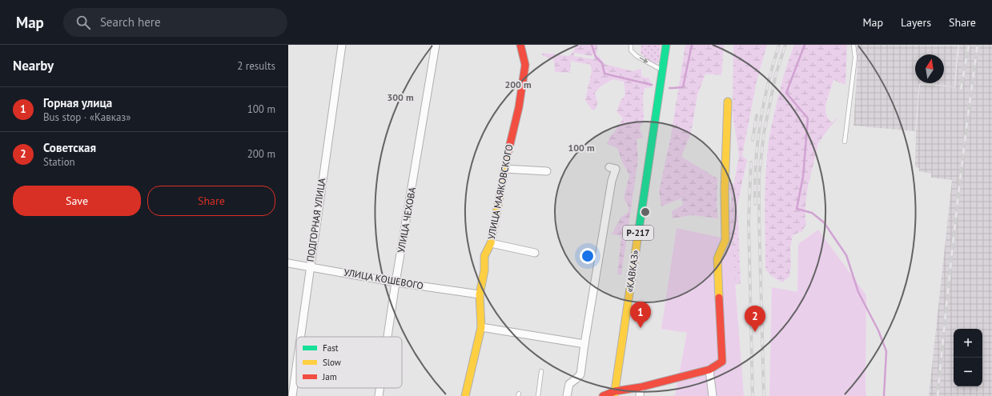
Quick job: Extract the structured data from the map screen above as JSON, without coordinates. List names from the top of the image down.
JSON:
{
  "streets": {
    "main road": ["УЛИЦА МАЯКОВСКОГО", "Р-217", "«КАВКАЗ»"],
    "street": ["ПОДГОРНАЯ УЛИЦА", "УЛИЦА ЧЕХОВА", "УЛИЦА КОШЕВОГО"]
  },
  "crossings": [
    ["УЛИЦА МАЯКОВСКОГО", "УЛИЦА КОШЕВОГО"],
    ["ПОДГОРНАЯ УЛИЦА", "УЛИЦА КОШЕВОГО"],
    ["УЛИЦА ЧЕХОВА", "УЛИЦА КОШЕВОГО"],
    ["Р-217", "«КАВКАЗ»"]
  ],
  "legend": ["Fast", "Slow", "Jam"],
  "north": "top",
  "page": {
    "header": "Map",
    "search": "Search here",
    "nav": ["Map", "Layers", "Share"],
    "heading": ["Nearby", "2 results"],
    "list": [
      {
        "mark": "1",
        "name": "Горная улица",
        "note": "Bus stop · «Кавказ»",
        "value": "100 m"
      },
      {
        "mark": "2",
        "name": "Советская",
        "note": "Station",
        "value": "200 m"
      }
    ],
    "buttons": ["Save", "Share"],
    "pins": ["1", "2"],
    "map_buttons": ["+", "−"]
  },
  "rings": ["200 m", "300 m", "100 m"]
}
